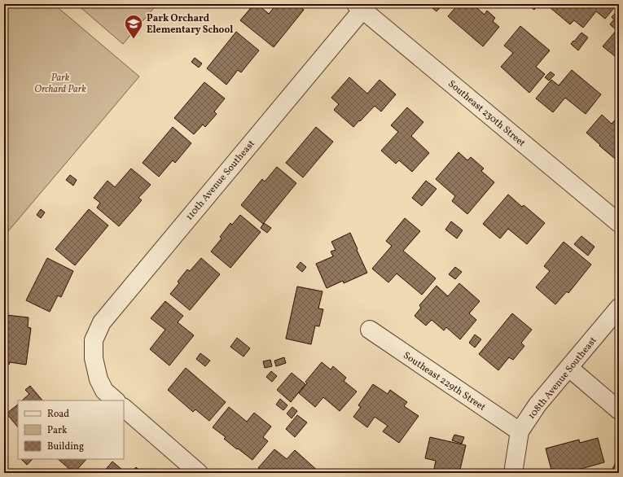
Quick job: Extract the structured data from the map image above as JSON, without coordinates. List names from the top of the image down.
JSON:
{
  "streets": {
    "street": [
      "Southeast 230th Street",
      "110th Avenue Southeast",
      "108th Avenue Southeast",
      "Southeast 229th Street"
    ]
  },
  "crossings": [
    ["Southeast 230th Street", "110th Avenue Southeast"],
    ["108th Avenue Southeast", "Southeast 229th Street"]
  ],
  "parks": ["Park Orchard Park"],
  "places": {
    "school or university": ["Park Orchard Elementary School"]
  },
  "legend": ["Road", "Park", "Building"]
}
